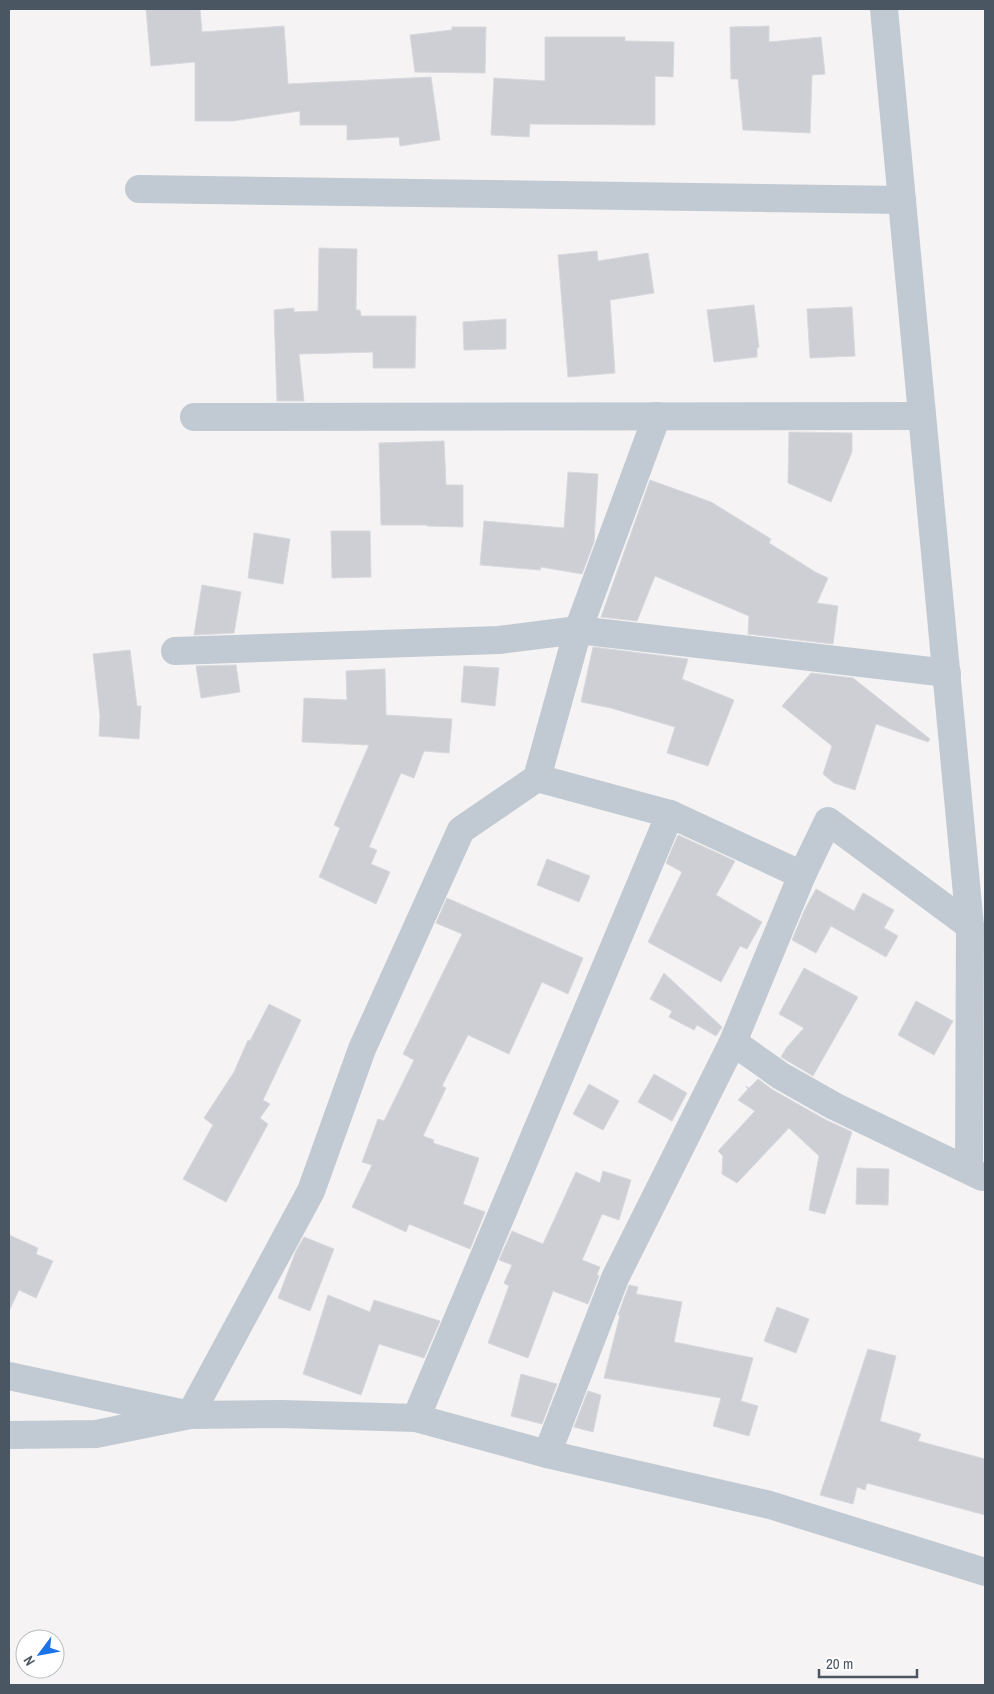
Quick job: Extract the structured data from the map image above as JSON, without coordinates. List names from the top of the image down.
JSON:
{
  "scale_bar": "20 m",
  "north": "bottom left"
}
